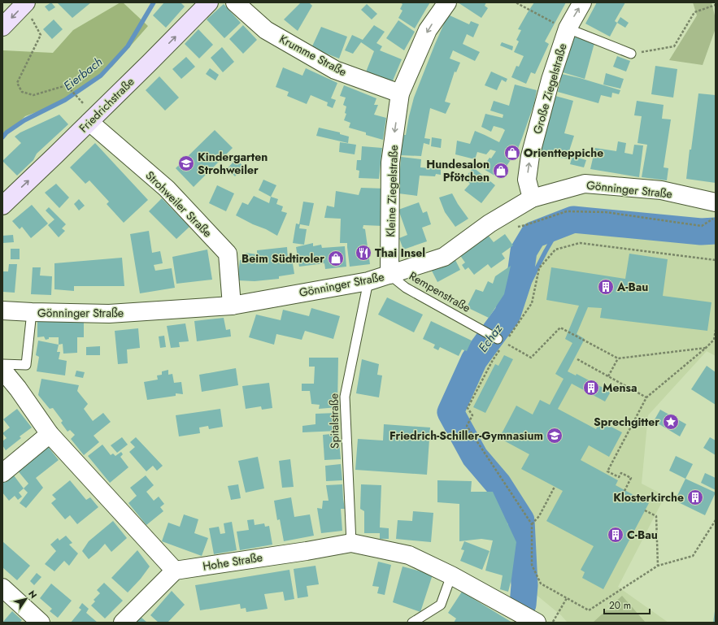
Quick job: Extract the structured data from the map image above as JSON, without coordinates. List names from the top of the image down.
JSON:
{
  "streets": {
    "main road": ["Friedrichstraße"],
    "street": [
      "Krumme Straße",
      "Große Ziegelstraße",
      "Gönninger Straße",
      "Kleine Ziegelstraße",
      "Strohweiler Straße",
      "Hohe Straße"
    ],
    "lane": ["Rempenstraße", "Spitalstraße"]
  },
  "crossings": [
    ["Krumme Straße", "Kleine Ziegelstraße"],
    ["Große Ziegelstraße", "Gönninger Straße"],
    ["Friedrichstraße", "Strohweiler Straße"],
    ["Gönninger Straße", "Kleine Ziegelstraße"],
    ["Gönninger Straße", "Strohweiler Straße"],
    ["Gönninger Straße", "Rempenstraße"],
    ["Gönninger Straße", "Spitalstraße"],
    ["Kleine Ziegelstraße", "Rempenstraße"],
    ["Spitalstraße", "Hohe Straße"]
  ],
  "one_way": ["Große Ziegelstraße", "Friedrichstraße", "Kleine Ziegelstraße"],
  "water": ["Eierbach", "Echaz"],
  "places": {
    "shop": ["Orientteppiche", "Hundesalon Pfötchen", "Beim Südtiroler"],
    "school or university": ["Kindergarten Strohweiler", "Friedrich-Schiller-Gymnasium"],
    "restaurant": ["Thai Insel"],
    "building": [
      "A-Bau",
      "Mensa",
      "Klosterkirche",
      "C-Bau"
    ],
    "place": ["Sprechgitter"]
  },
  "scale_bar": "20 m",
  "north": "top right"
}
